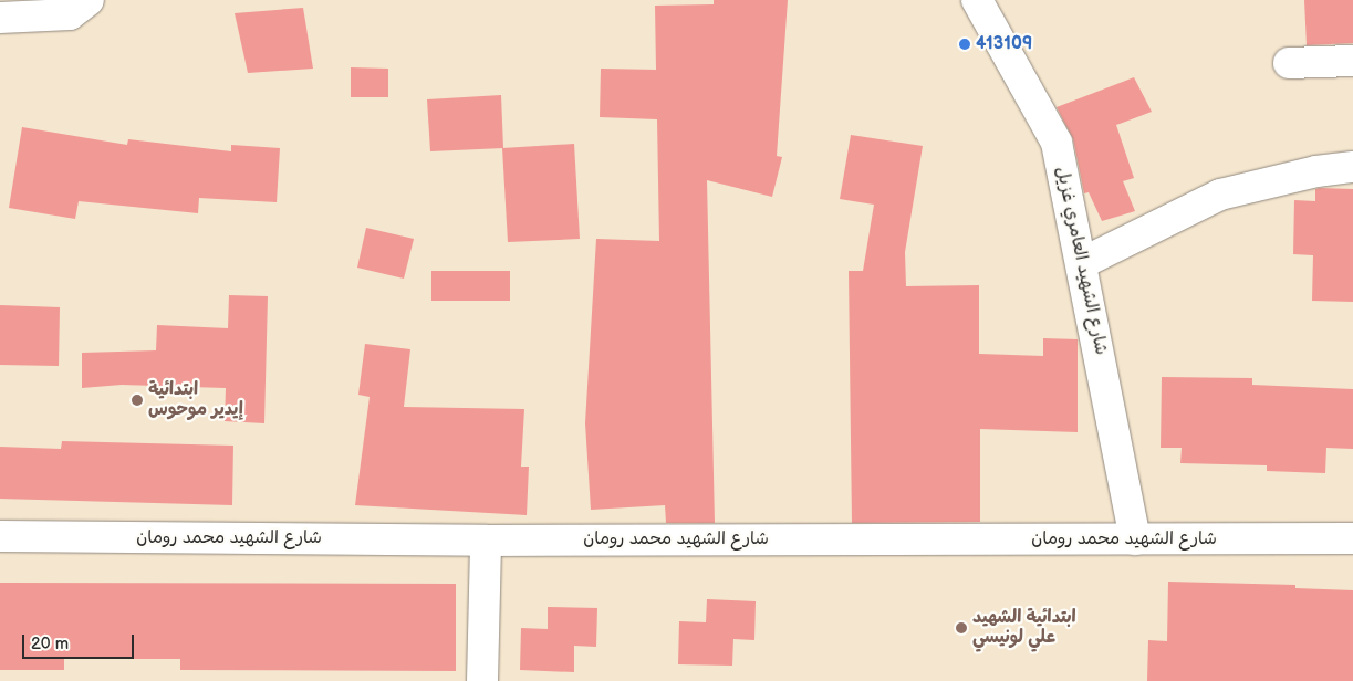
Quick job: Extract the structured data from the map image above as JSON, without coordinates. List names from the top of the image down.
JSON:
{
  "streets": {
    "street": ["شارع الشهيد العامري غزيل", "شارع الشهيد محمد رومان"]
  },
  "crossings": [
    ["شارع الشهيد العامري غزيل", "شارع الشهيد محمد رومان"]
  ],
  "places": ["413109", "ابتدائية إيدير موحوس", "ابتدائية الشهيد علي لونيسي"],
  "scale_bar": "20 m"
}
